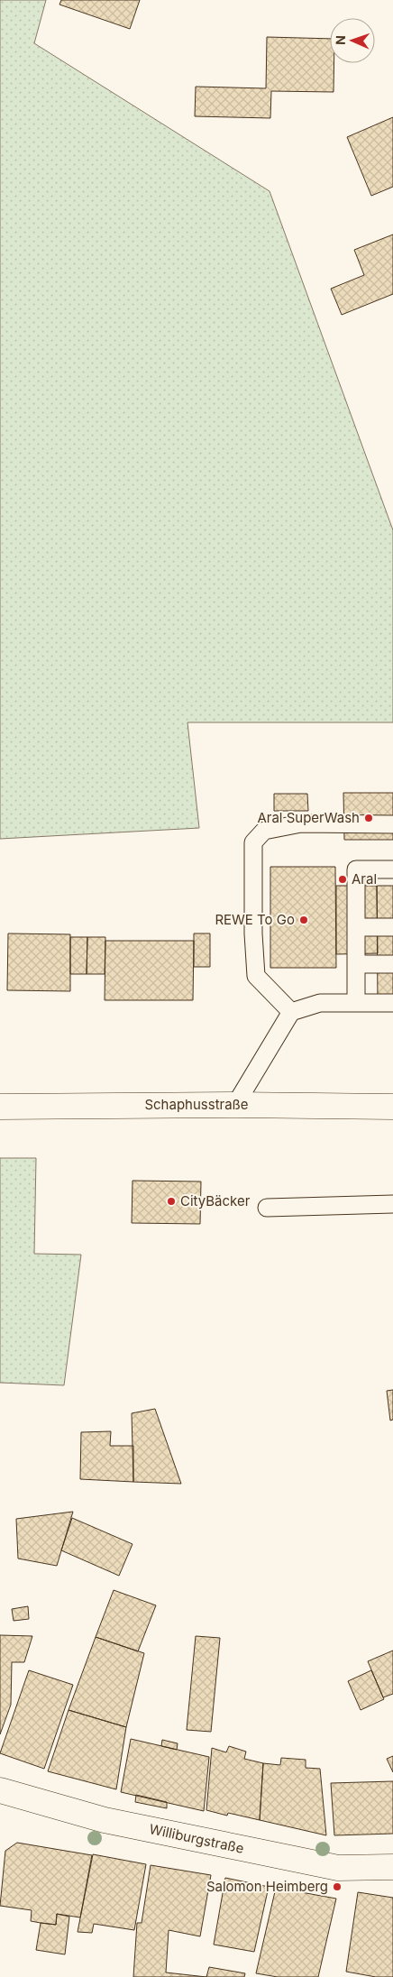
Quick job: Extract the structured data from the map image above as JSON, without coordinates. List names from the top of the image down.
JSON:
{
  "streets": {
    "street": ["Schaphusstraße", "Williburgstraße"]
  },
  "places": [
    "Aral SuperWash",
    "Aral",
    "REWE To Go",
    "CityBäcker",
    "Salomon Heimberg"
  ],
  "north": "left"
}
